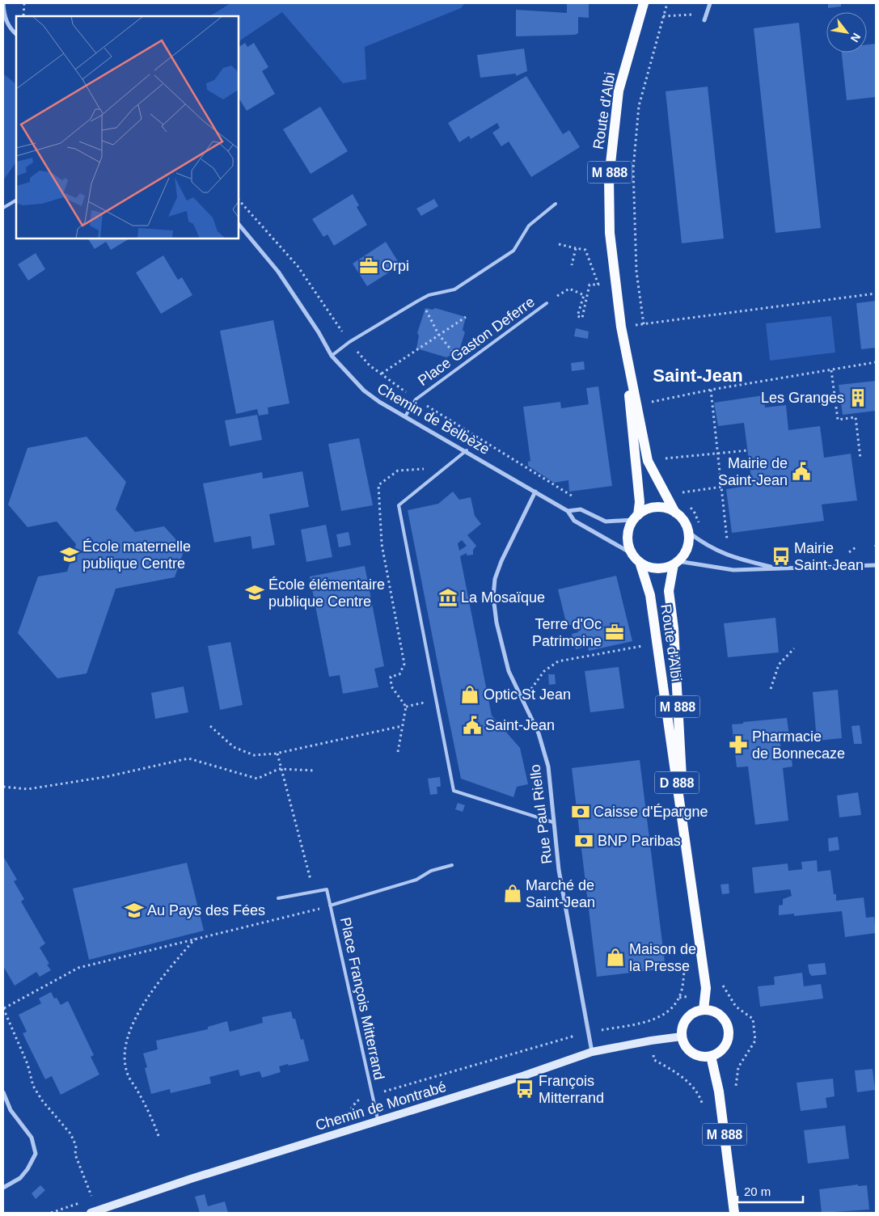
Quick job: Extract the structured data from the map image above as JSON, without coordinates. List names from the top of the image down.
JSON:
{
  "streets": {
    "main road": ["Route d'Albi", "M 888", "D 888"],
    "street": ["Chemin de Belbèze", "Rue Paul Riello", "Chemin de Montrabé"],
    "lane": ["Place Gaston Deferre", "Place François Mitterrand"]
  },
  "crossings": [
    ["Route d'Albi", "M 888"],
    ["Route d'Albi", "Chemin de Belbèze"],
    ["Route d'Albi", "Chemin de Montrabé"],
    ["M 888", "Chemin de Montrabé"],
    ["Place Gaston Deferre", "Chemin de Belbèze"],
    ["Chemin de Belbèze", "Rue Paul Riello"],
    ["Rue Paul Riello", "Chemin de Montrabé"],
    ["Place François Mitterrand", "Chemin de Montrabé"]
  ],
  "districts": ["Saint-Jean"],
  "places": {
    "office": ["Orpi", "Terre d'Oc Patrimoine"],
    "building": ["Les Granges"],
    "public building": ["Mairie de Saint-Jean", "Saint-Jean"],
    "school or university": ["École maternelle publique Centre", "École élémentaire publique Centre", "Au Pays des Fées"],
    "bus stop": ["Mairie Saint-Jean", "François Mitterrand"],
    "museum": ["La Mosaïque"],
    "shop": ["Optic St Jean", "Marché de Saint-Jean", "Maison de la Presse"],
    "pharmacy": ["Pharmacie de Bonnecaze"],
    "bank": ["Caisse d'Épargne", "BNP Paribas"]
  },
  "scale_bar": "20 m",
  "north": "bottom right"
}
